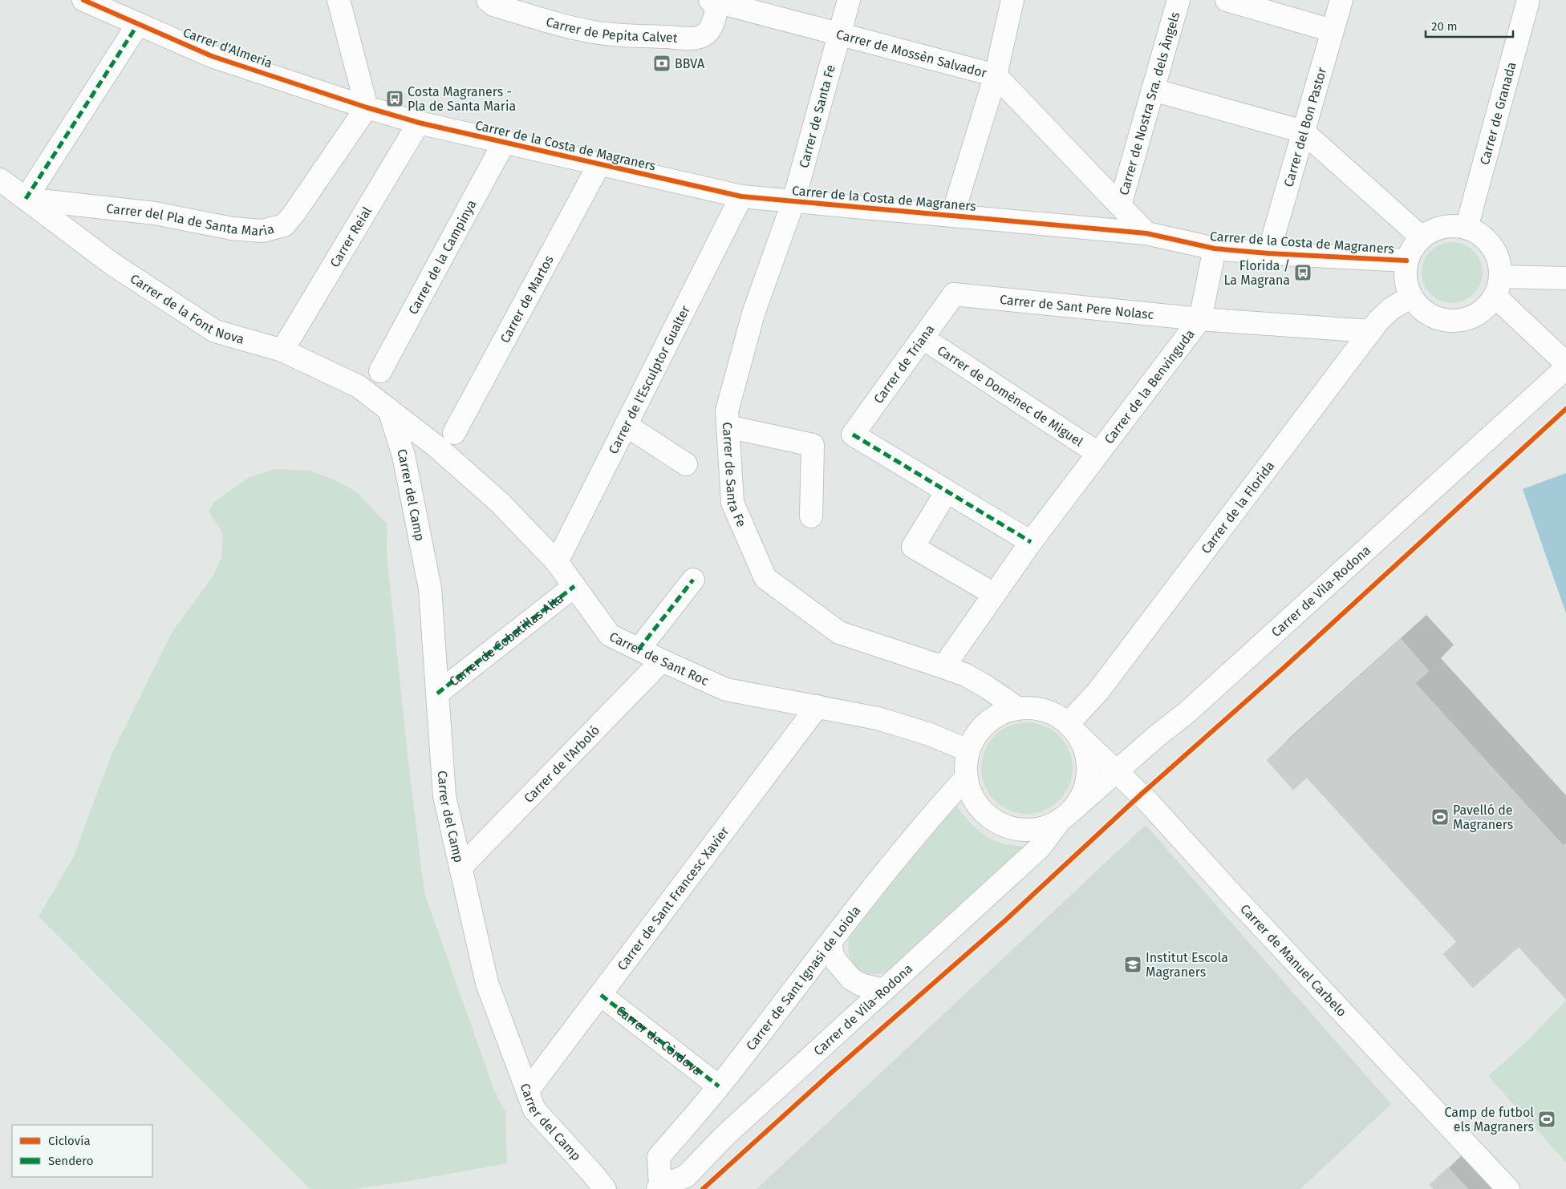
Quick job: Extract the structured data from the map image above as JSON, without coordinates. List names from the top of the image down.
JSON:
{
  "streets": {
    "street": [
      "Carrer de Pepita Calvet",
      "Carrer d'Almeria",
      "Carrer de Mossèn Salvador",
      "Carrer de Nostra Sra. dels Àngels",
      "Carrer de Granada",
      "Carrer de Santa Fe",
      "Carrer del Bon Pastor",
      "Carrer de la Costa de Magraners",
      "Carrer del Pla de Santa Maria",
      "Carrer Reial",
      "Carrer de la Campinya",
      "Carrer de Martos",
      "Carrer de Sant Pere Nolasc",
      "Carrer de la Font Nova",
      "Carrer de Triana",
      "Carrer de l'Esculptor Gualter",
      "Carrer de la Benvinguda",
      "Carrer de Domènec de Miguel",
      "Carrer del Camp",
      "Carrer de la Florida",
      "Carrer de Vila-Rodona",
      "Carrer de Cobatillas Alta",
      "Carrer de Sant Roc",
      "Carrer de l'Arboló",
      "Carrer de Sant Francesc Xavier",
      "Carrer de Manuel Carbelo",
      "Carrer de Sant Ignasi de Loiola",
      "Carrer de Còrdova"
    ]
  },
  "crossings": [
    ["Carrer de Pepita Calvet", "Carrer de Mossèn Salvador"],
    ["Carrer d'Almeria", "Carrer de la Costa de Magraners"],
    ["Carrer d'Almeria", "Carrer del Pla de Santa Maria"],
    ["Carrer de Mossèn Salvador", "Carrer de Nostra Sra. dels Àngels"],
    ["Carrer de Mossèn Salvador", "Carrer de Santa Fe"],
    ["Carrer de Mossèn Salvador", "Carrer de la Costa de Magraners"],
    ["Carrer de Granada", "Carrer de la Costa de Magraners"],
    ["Carrer de Granada", "Carrer de la Florida"],
    ["Carrer de Santa Fe", "Carrer de la Costa de Magraners"],
    ["Carrer de Santa Fe", "Carrer de la Benvinguda"],
    ["Carrer de Santa Fe", "Carrer de la Florida"],
    ["Carrer de Santa Fe", "Carrer de Vila-Rodona"],
    ["Carrer de Santa Fe", "Carrer de Sant Roc"],
    ["Carrer de Santa Fe", "Carrer de Manuel Carbelo"],
    ["Carrer de Santa Fe", "Carrer de Sant Ignasi de Loiola"],
    ["Carrer del Bon Pastor", "Carrer de la Costa de Magraners"],
    ["Carrer de la Costa de Magraners", "Carrer del Pla de Santa Maria"],
    ["Carrer de la Costa de Magraners", "Carrer Reial"],
    ["Carrer de la Costa de Magraners", "Carrer de la Campinya"],
    ["Carrer de la Costa de Magraners", "Carrer de Martos"],
    ["Carrer de la Costa de Magraners", "Carrer de l'Esculptor Gualter"],
    ["Carrer de la Costa de Magraners", "Carrer de la Florida"],
    ["Carrer del Pla de Santa Maria", "Carrer de la Font Nova"],
    ["Carrer Reial", "Carrer de la Font Nova"],
    ["Carrer de Sant Pere Nolasc", "Carrer de Triana"],
    ["Carrer de Sant Pere Nolasc", "Carrer de la Benvinguda"],
    ["Carrer de Sant Pere Nolasc", "Carrer de la Florida"],
    ["Carrer de la Font Nova", "Carrer del Camp"],
    ["Carrer de la Font Nova", "Carrer de Sant Roc"],
    ["Carrer de Triana", "Carrer de Domènec de Miguel"],
    ["Carrer de l'Esculptor Gualter", "Carrer de Sant Roc"],
    ["Carrer de la Benvinguda", "Carrer de Domènec de Miguel"],
    ["Carrer del Camp", "Carrer de Cobatillas Alta"],
    ["Carrer del Camp", "Carrer de Sant Roc"],
    ["Carrer del Camp", "Carrer de l'Arboló"],
    ["Carrer del Camp", "Carrer de Sant Francesc Xavier"],
    ["Carrer de la Florida", "Carrer de Vila-Rodona"],
    ["Carrer de la Florida", "Carrer de Sant Roc"],
    ["Carrer de la Florida", "Carrer de Manuel Carbelo"],
    ["Carrer de la Florida", "Carrer de Sant Ignasi de Loiola"],
    ["Carrer de Vila-Rodona", "Carrer de Sant Roc"],
    ["Carrer de Vila-Rodona", "Carrer de Manuel Carbelo"],
    ["Carrer de Vila-Rodona", "Carrer de Sant Ignasi de Loiola"],
    ["Carrer de Cobatillas Alta", "Carrer de Sant Roc"],
    ["Carrer de Sant Roc", "Carrer de l'Arboló"],
    ["Carrer de Sant Roc", "Carrer de Sant Francesc Xavier"],
    ["Carrer de Sant Roc", "Carrer de Manuel Carbelo"],
    ["Carrer de Sant Roc", "Carrer de Sant Ignasi de Loiola"],
    ["Carrer de Sant Francesc Xavier", "Carrer de Còrdova"],
    ["Carrer de Manuel Carbelo", "Carrer de Sant Ignasi de Loiola"],
    ["Carrer de Sant Ignasi de Loiola", "Carrer de Còrdova"]
  ],
  "places": {
    "bank": ["BBVA"],
    "bus stop": ["Costa Magraners - Pla de Santa Maria", "Florida / La Magrana"],
    "sports": ["Pavelló de Magraners", "Camp de futbol els Magraners"],
    "school or university": ["Institut Escola Magraners"]
  },
  "legend": ["Ciclovía", "Sendero"],
  "scale_bar": "20 m"
}
